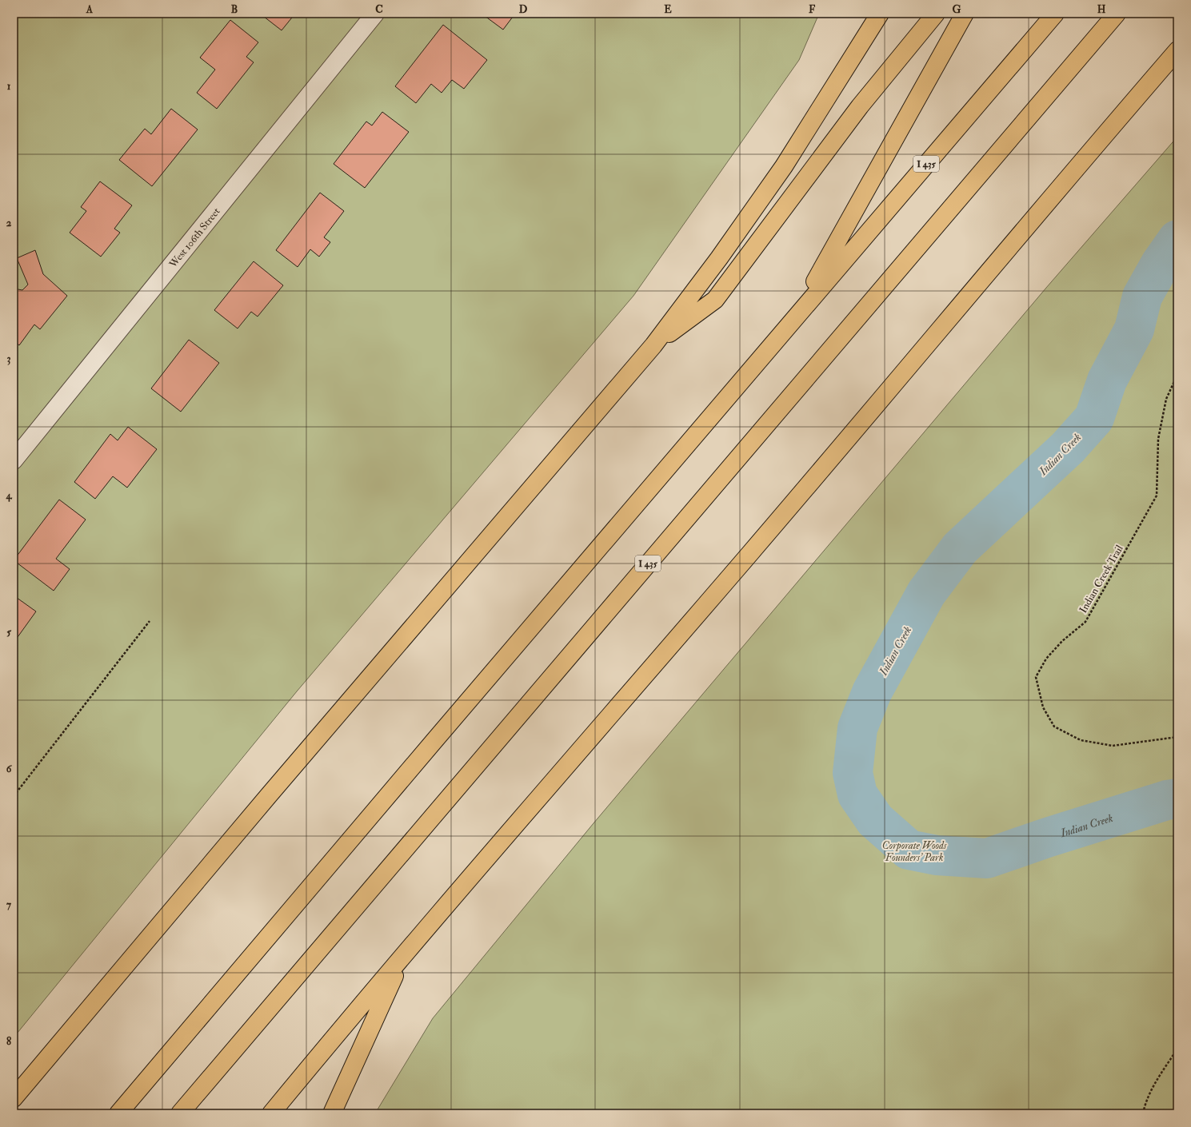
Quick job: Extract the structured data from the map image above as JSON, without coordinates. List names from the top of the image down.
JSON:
{
  "streets": {
    "highway": ["I 435"],
    "street": ["West 106th Street"],
    "path": ["Indian Creek Trail"]
  },
  "water": ["Indian Creek"],
  "parks": ["Corporate Woods Founders' Park"],
  "grid": {
    "columns": [
      "A",
      "B",
      "C",
      "D",
      "E",
      "F",
      "G",
      "H"
    ],
    "rows": [
      "1",
      "2",
      "3",
      "4",
      "5",
      "6",
      "7",
      "8"
    ]
  }
}
